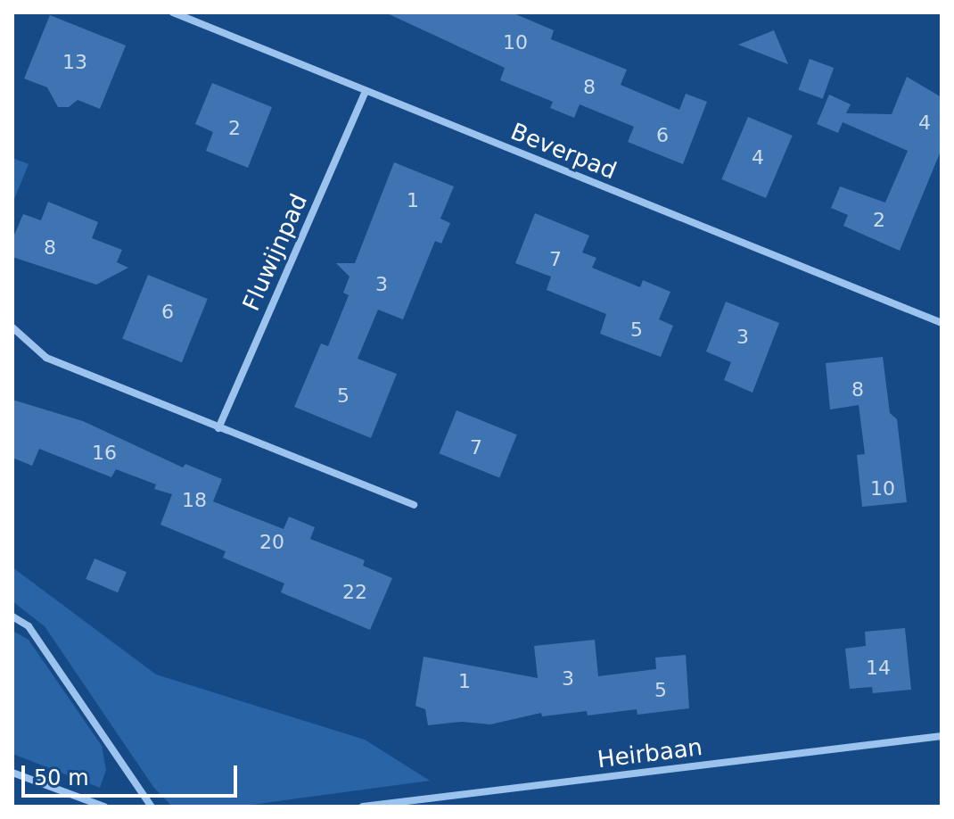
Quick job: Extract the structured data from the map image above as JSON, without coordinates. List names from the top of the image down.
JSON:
{
  "streets": {
    "street": ["Beverpad", "Fluwijnpad", "Heirbaan"]
  },
  "crossings": [
    ["Beverpad", "Fluwijnpad"]
  ],
  "house_numbers": [
    "10",
    "13",
    "8",
    "4",
    "2",
    "6",
    "4",
    "1",
    "2",
    "8",
    "7",
    "3",
    "6",
    "5",
    "3",
    "8",
    "5",
    "7",
    "16",
    "10",
    "18",
    "20",
    "22",
    "14",
    "3",
    "1",
    "5"
  ],
  "scale_bar": "50 m"
}
